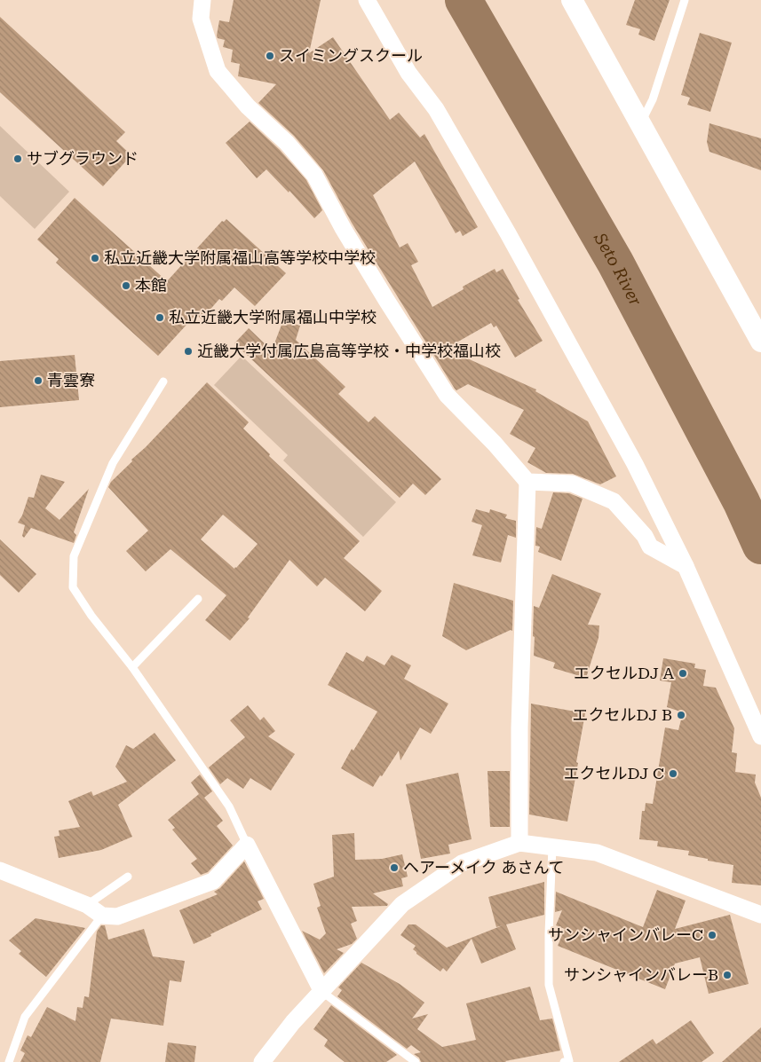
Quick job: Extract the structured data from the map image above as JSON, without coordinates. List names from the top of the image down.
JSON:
{
  "water": ["Seto River"],
  "places": [
    "スイミングスクール",
    "サブグラウンド",
    "私立近畿大学附属福山高等学校中学校",
    "本館",
    "私立近畿大学附属福山中学校",
    "近畿大学付属広島高等学校・中学校福山校",
    "青雲寮",
    "エクセルDJ A",
    "エクセルDJ B",
    "エクセルDJ C",
    "ヘアーメイク あさんて",
    "サンシャインバレーC",
    "サンシャインバレーB"
  ]
}
